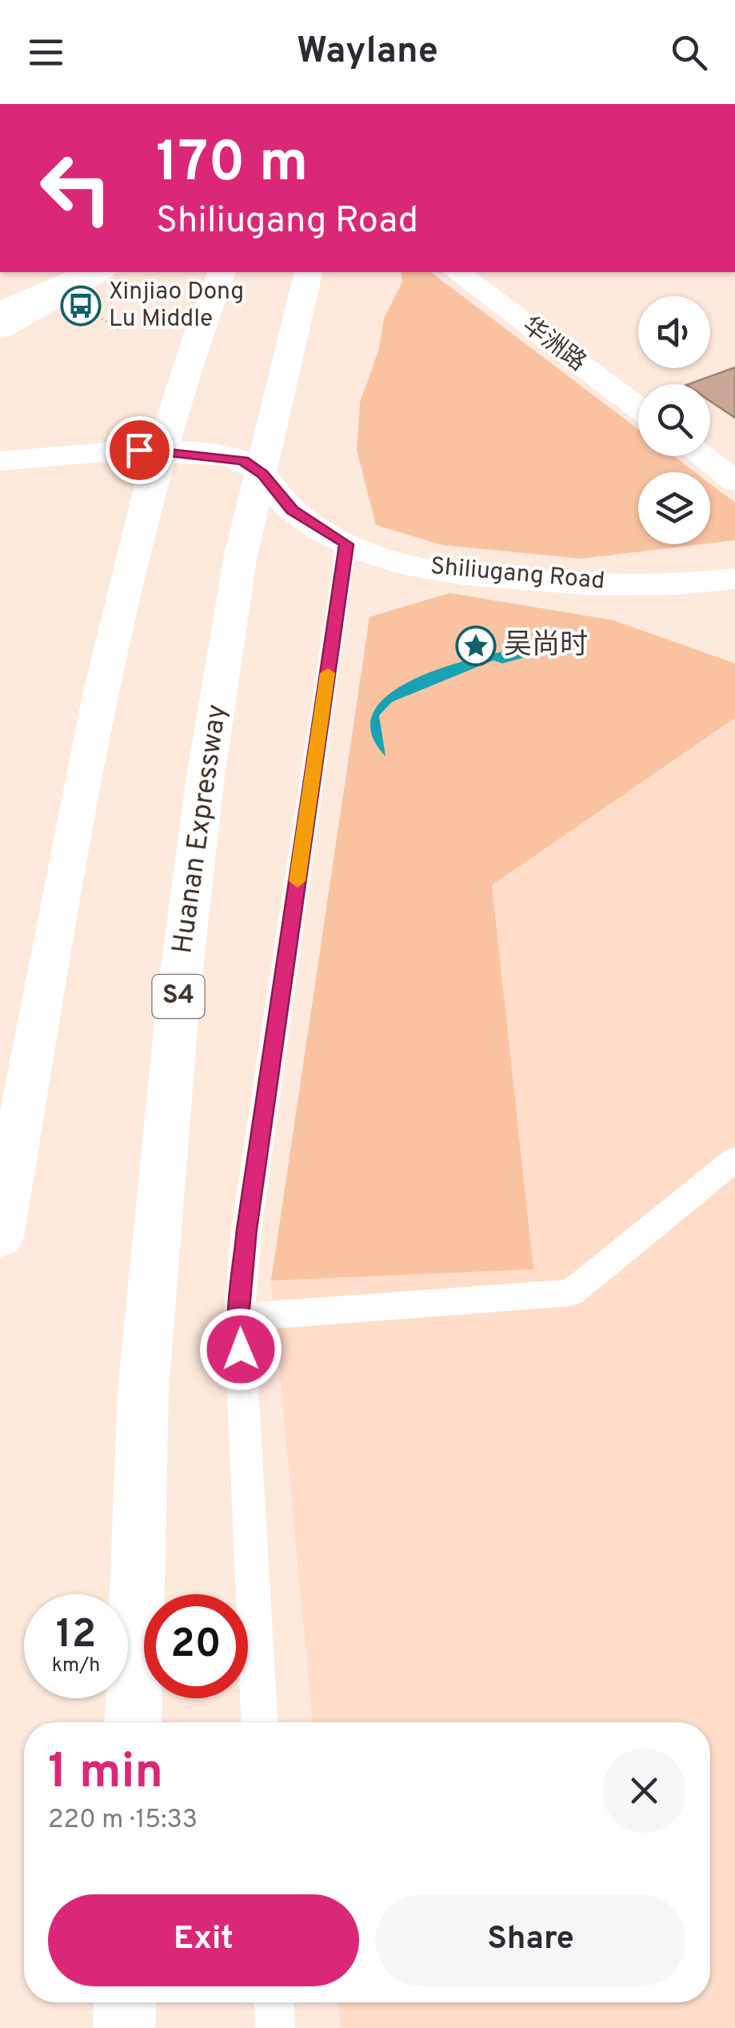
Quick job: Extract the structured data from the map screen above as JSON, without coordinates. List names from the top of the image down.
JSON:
{
  "streets": {
    "main road": [
      "华洲路",
      "Shiliugang Road",
      "Huanan Expressway",
      "S4"
    ]
  },
  "places": {
    "bus stop": ["Xinjiao Dong Lu Middle"],
    "place": ["吴尚时"]
  },
  "page": {
    "header": "Waylane",
    "turn": ["170 m", "Shiliugang Road"],
    "speed": "12 km/h",
    "limit": "20",
    "heading": ["1 min", "220 m · 15:33"],
    "buttons": ["Exit", "Share"]
  }
}
